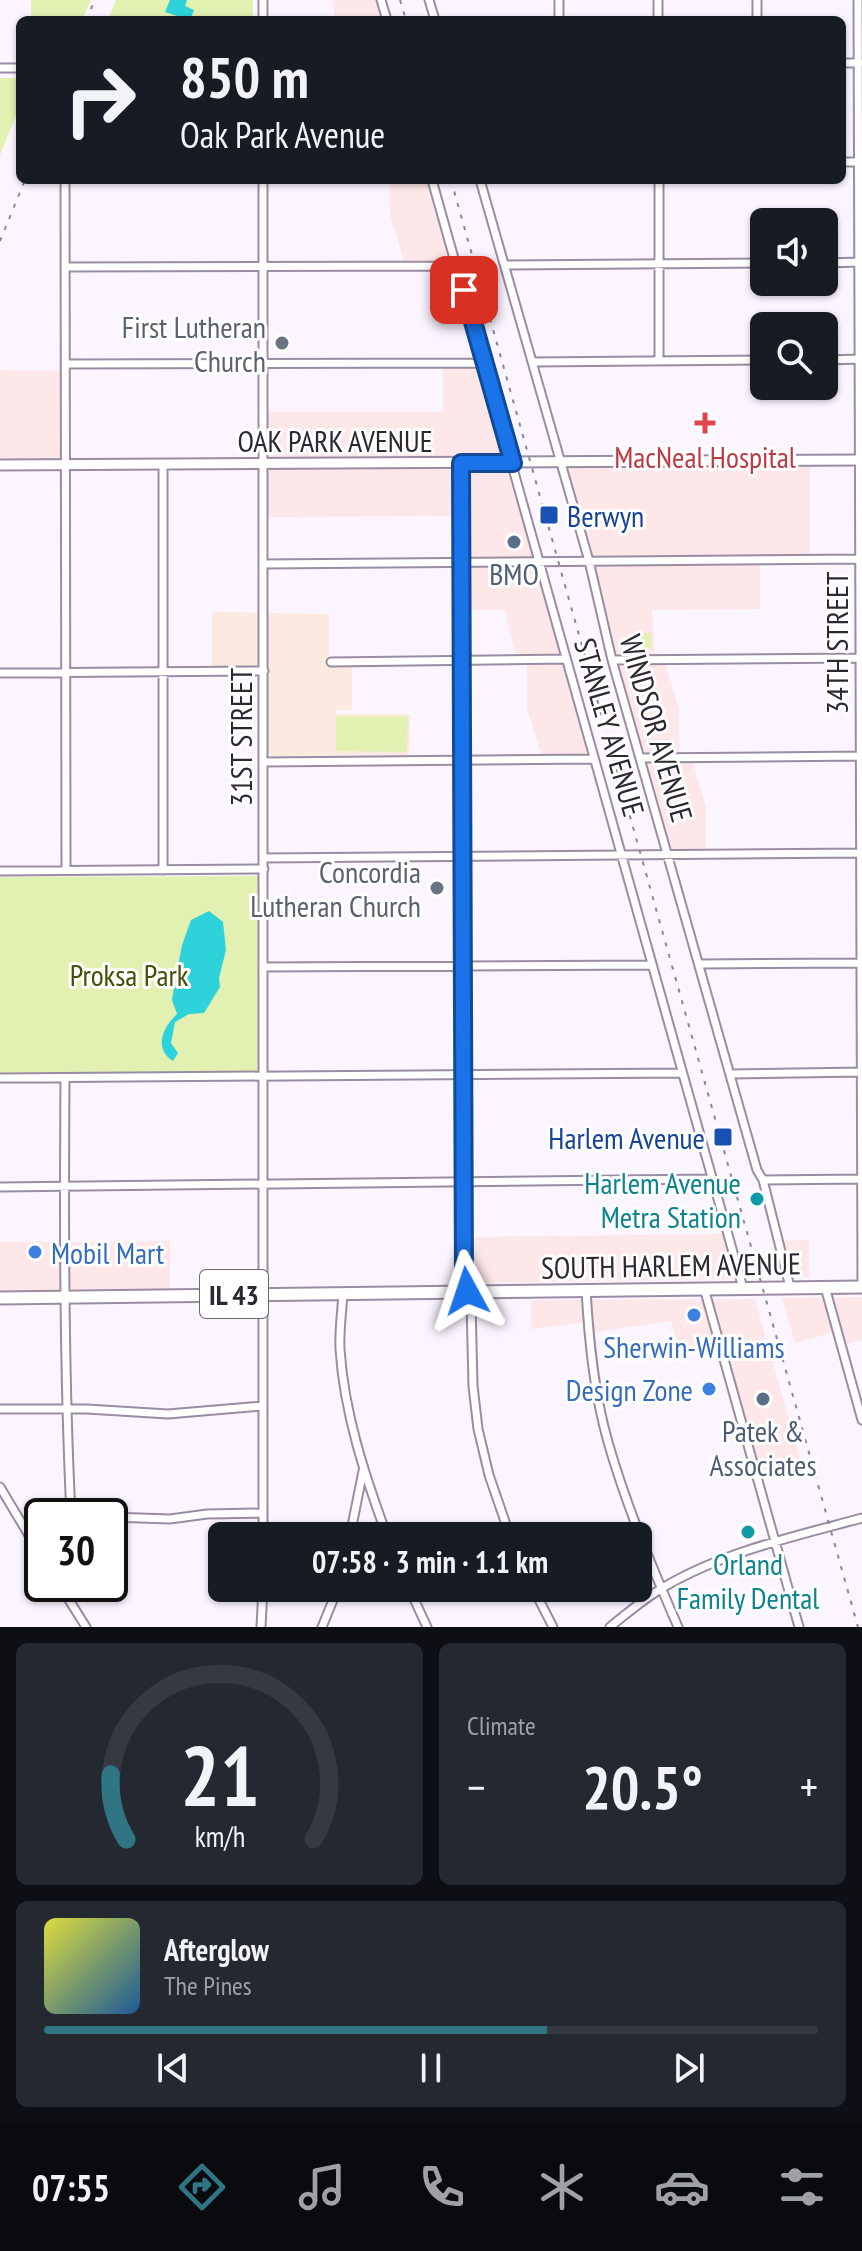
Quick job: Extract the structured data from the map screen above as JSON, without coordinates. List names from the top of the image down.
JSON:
{
  "streets": {
    "main road": ["SOUTH HARLEM AVENUE", "IL 43"],
    "street": [
      "OAK PARK AVENUE",
      "34TH STREET",
      "STANLEY AVENUE",
      "WINDSOR AVENUE",
      "31ST STREET"
    ]
  },
  "crossings": [
    ["OAK PARK AVENUE", "34TH STREET"],
    ["OAK PARK AVENUE", "STANLEY AVENUE"],
    ["OAK PARK AVENUE", "WINDSOR AVENUE"],
    ["OAK PARK AVENUE", "31ST STREET"],
    ["34TH STREET", "SOUTH HARLEM AVENUE"],
    ["STANLEY AVENUE", "SOUTH HARLEM AVENUE"],
    ["WINDSOR AVENUE", "SOUTH HARLEM AVENUE"],
    ["31ST STREET", "SOUTH HARLEM AVENUE"]
  ],
  "parks": ["Proksa Park"],
  "places": {
    "other": [
      "First Lutheran Church",
      "BMO",
      "Concordia Lutheran Church",
      "Harlem Avenue Metra Station",
      "Mobil Mart",
      "Sherwin-Williams",
      "Design Zone",
      "Patek & Associates",
      "Orland Family Dental"
    ],
    "health": ["MacNeal Hospital"],
    "transit": ["Berwyn", "Harlem Avenue"]
  },
  "page": {
    "turn": ["850 m", "Oak Park Avenue"],
    "limit": "30",
    "trip": "07:58 · 3 min · 1.1 km",
    "tile": "Climate",
    "heat": ["−", "20.5°", "+"],
    "song": ["Afterglow", "The Pines"],
    "tabs": "07:55",
    "gauge": ["21", "km/h"]
  }
}
